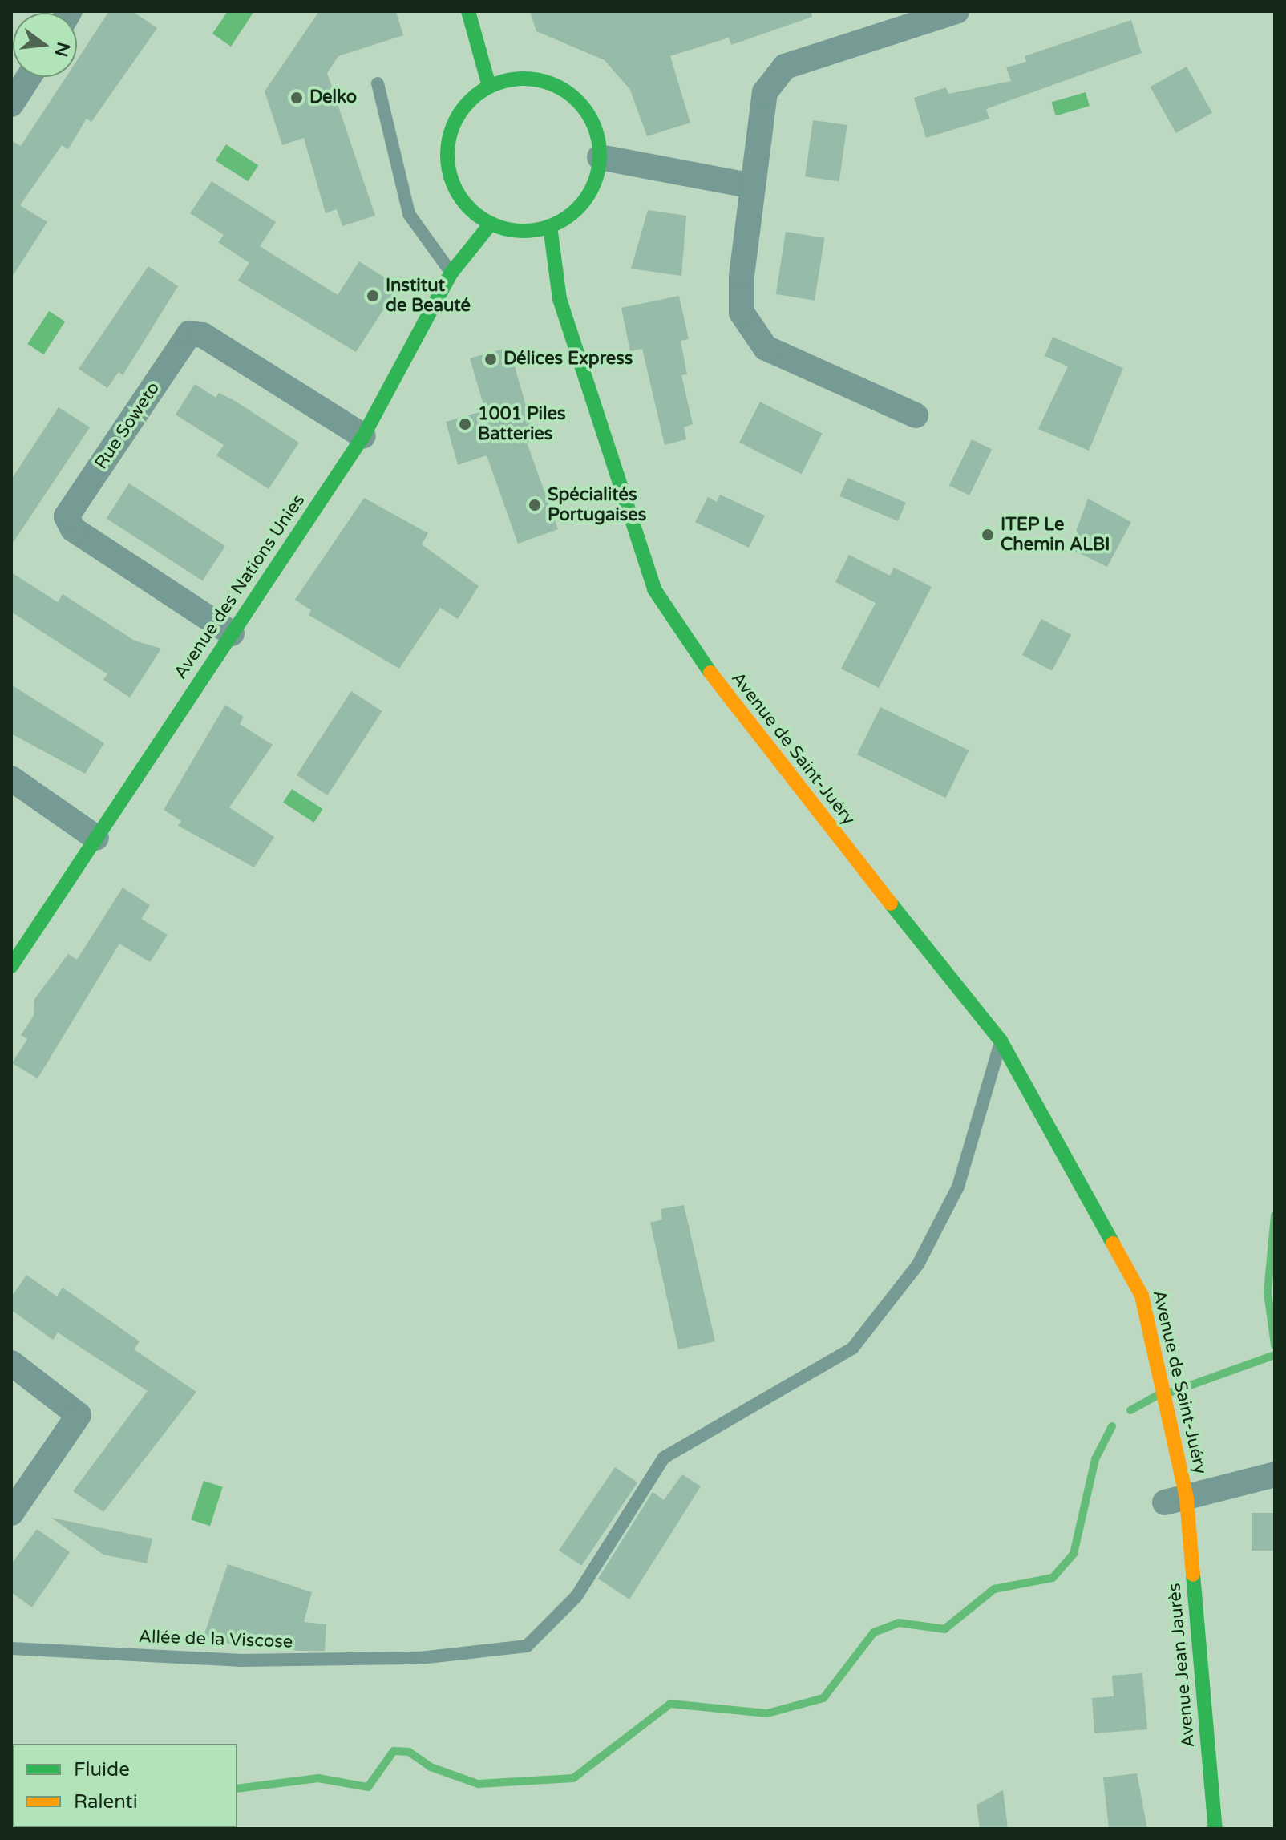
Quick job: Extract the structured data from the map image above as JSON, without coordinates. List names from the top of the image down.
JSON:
{
  "streets": {
    "main road": ["Avenue des Nations Unies", "Avenue de Saint-Juéry", "Avenue Jean Jaurès"],
    "street": ["Rue Soweto"],
    "lane": ["Allée de la Viscose"]
  },
  "crossings": [
    ["Rue Soweto", "Avenue des Nations Unies"],
    ["Avenue des Nations Unies", "Avenue de Saint-Juéry"],
    ["Avenue de Saint-Juéry", "Allée de la Viscose"],
    ["Avenue de Saint-Juéry", "Avenue Jean Jaurès"]
  ],
  "places": [
    "Delko",
    "Institut de Beauté",
    "Délices Express",
    "1001 Piles Batteries",
    "Spécialités Portugaises",
    "ITEP Le Chemin ALBI"
  ],
  "legend": ["Fluide", "Ralenti"],
  "north": "right"
}
